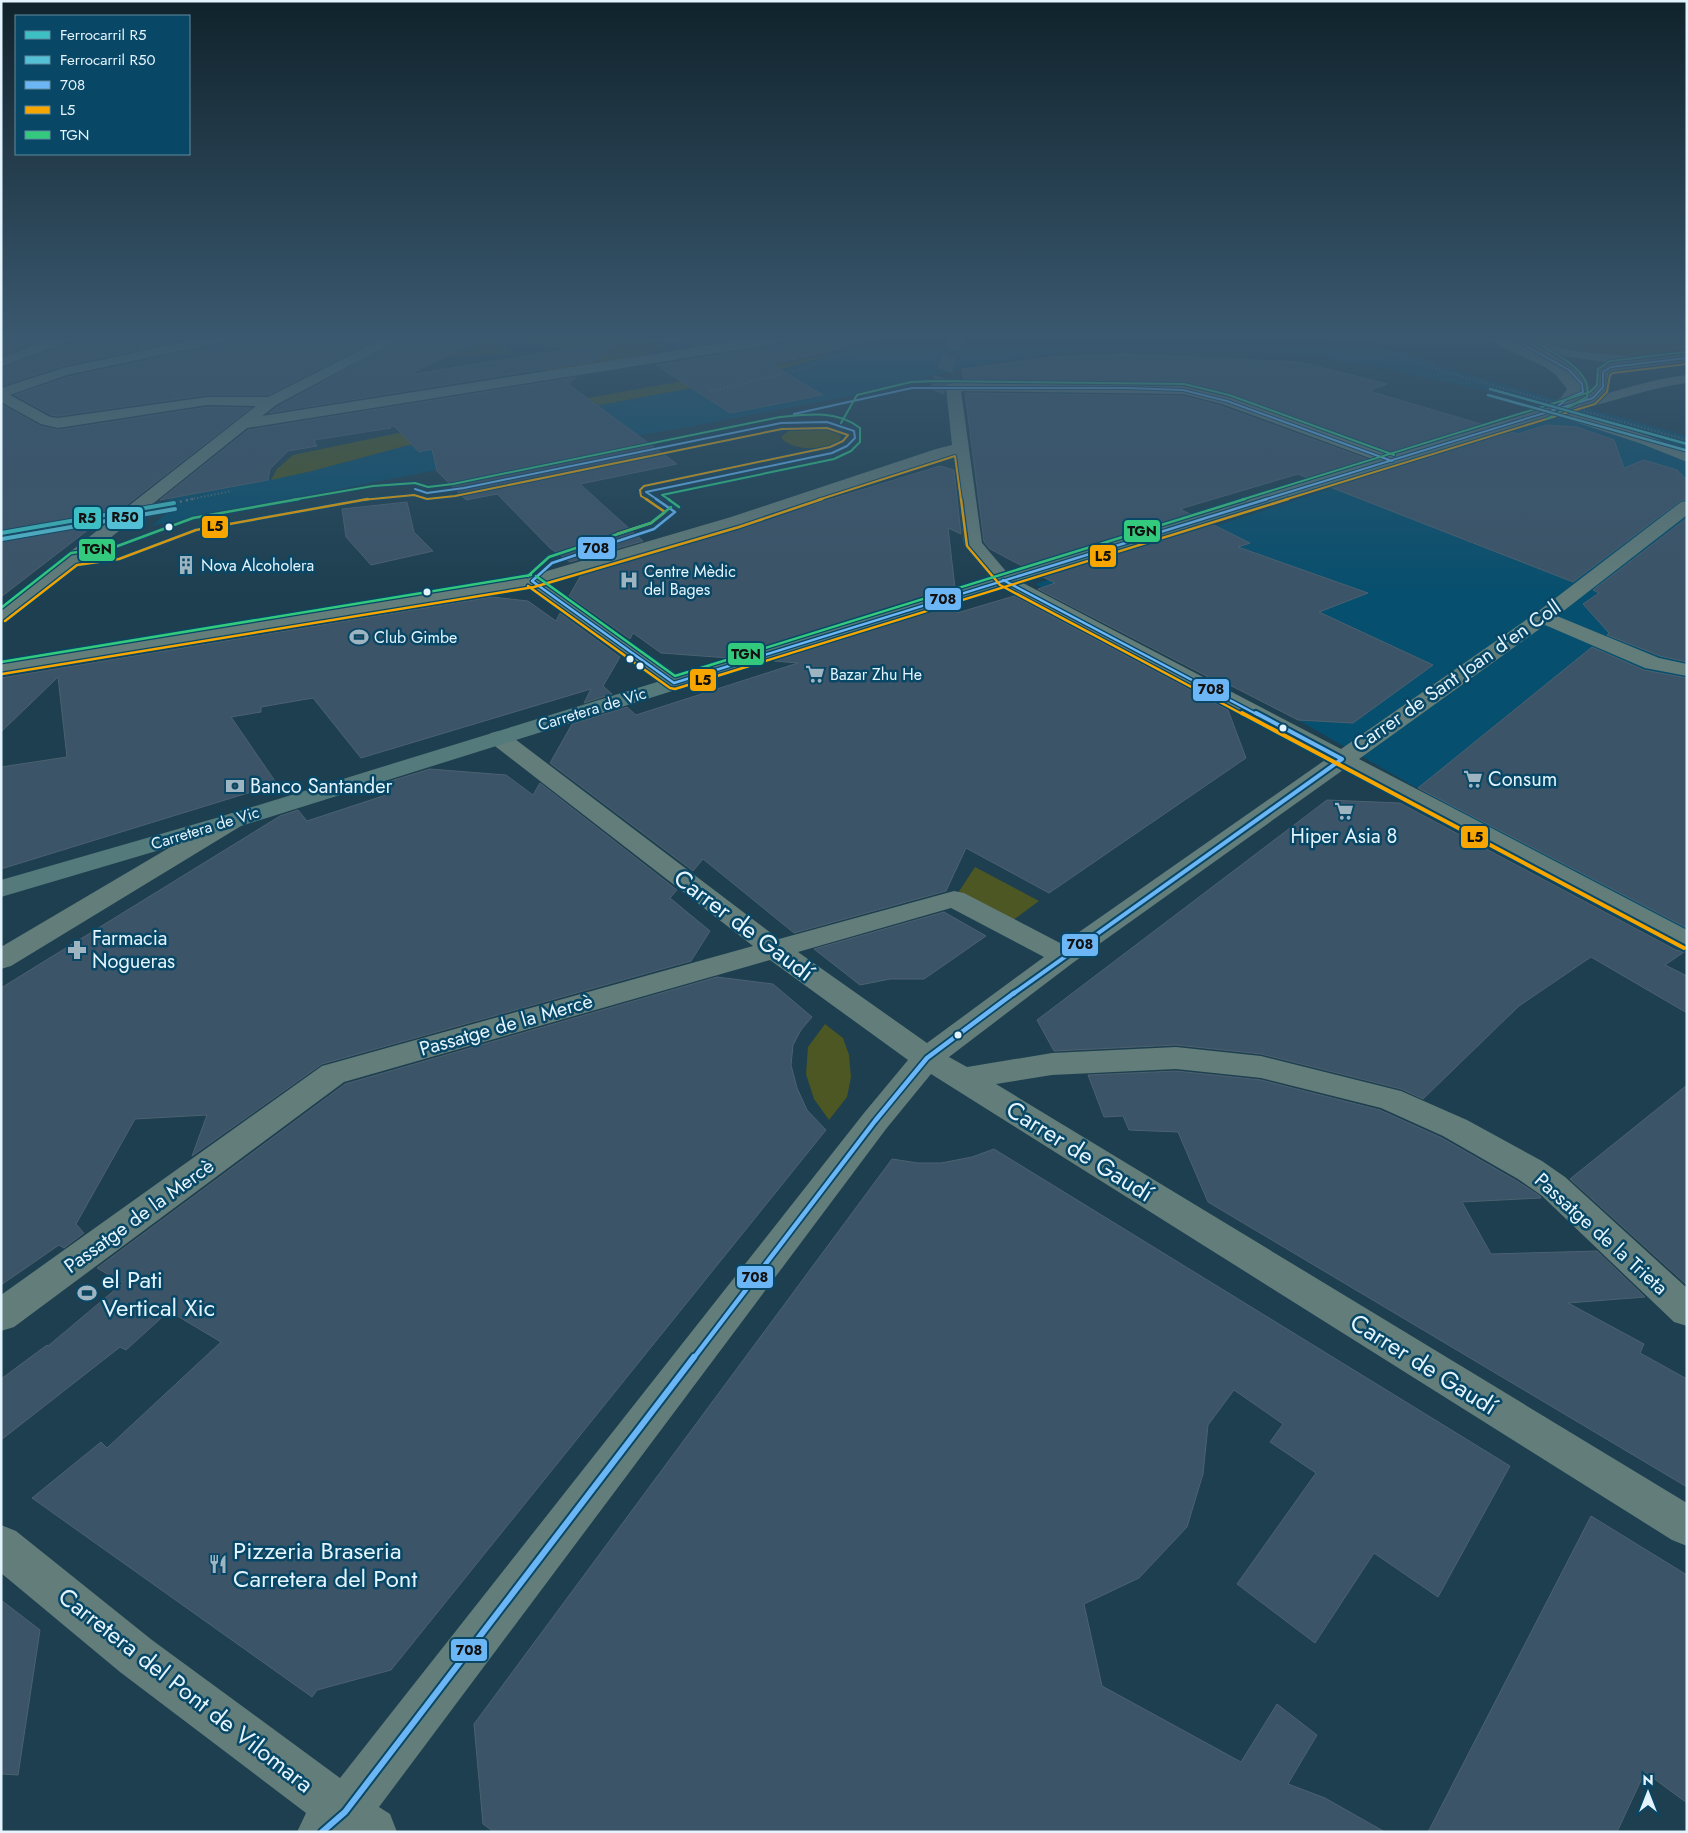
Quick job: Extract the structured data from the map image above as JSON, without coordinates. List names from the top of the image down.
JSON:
{
  "streets": {
    "main road": ["Carretera de Vic"],
    "street": [
      "Carrer de Sant Joan d'en Coll",
      "Carrer de Gaudí",
      "Passatge de la Mercè",
      "Passatge de la Trieta",
      "Carretera del Pont de Vilomara"
    ]
  },
  "crossings": [
    ["Carrer de Sant Joan d'en Coll", "Carrer de Gaudí"],
    ["Carrer de Sant Joan d'en Coll", "Passatge de la Mercè"],
    ["Carrer de Sant Joan d'en Coll", "Carretera del Pont de Vilomara"],
    ["Carretera de Vic", "Carrer de Gaudí"],
    ["Carrer de Gaudí", "Passatge de la Mercè"],
    ["Carrer de Gaudí", "Passatge de la Trieta"]
  ],
  "places": {
    "building": ["Nova Alcoholera"],
    "hospital": ["Centre Mèdic del Bages"],
    "sports": ["Club Gimbe", "el Pati Vertical Xic"],
    "supermarket": ["Bazar Zhu He", "Consum", "Hiper Asia 8"],
    "bank": ["Banco Santander"],
    "pharmacy": ["Farmacia Nogueras"],
    "restaurant": ["Pizzeria Braseria Carretera del Pont"]
  },
  "lines": [
    "rail line R5",
    "rail line R50",
    "transit line 708",
    "transit line L5",
    "transit line TGN"
  ],
  "legend": [
    "Ferrocarril R5",
    "Ferrocarril R50",
    "708",
    "L5",
    "TGN"
  ],
  "north": "top"
}
